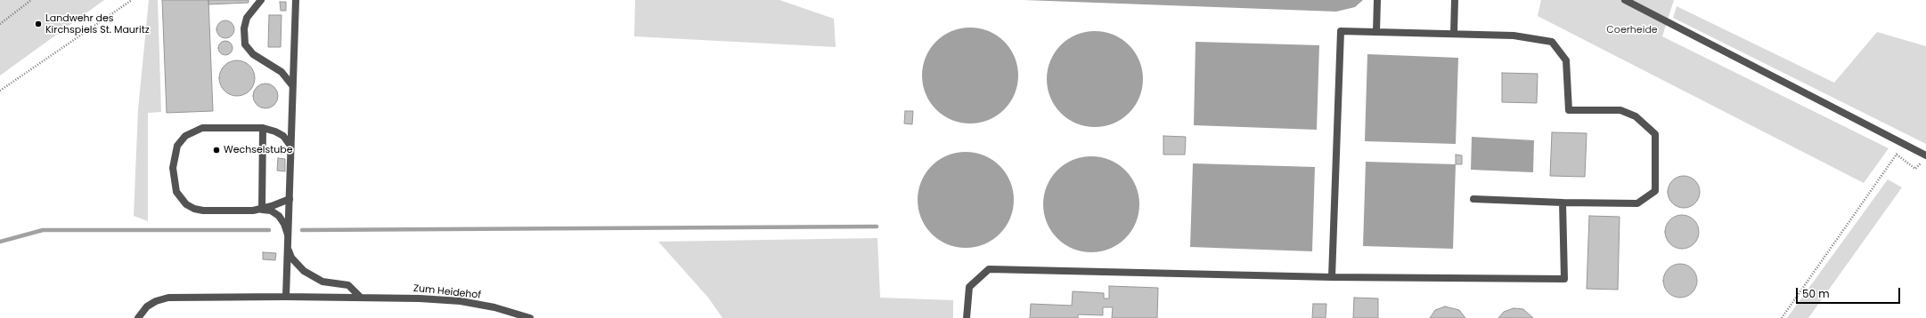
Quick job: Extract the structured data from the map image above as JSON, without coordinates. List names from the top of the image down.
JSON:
{
  "streets": {
    "street": ["Zum Heidehof"]
  },
  "parks": ["Coerheide"],
  "places": ["Landwehr des Kirchspiels St. Mauritz", "Wechselstube"],
  "scale_bar": "50 m"
}
